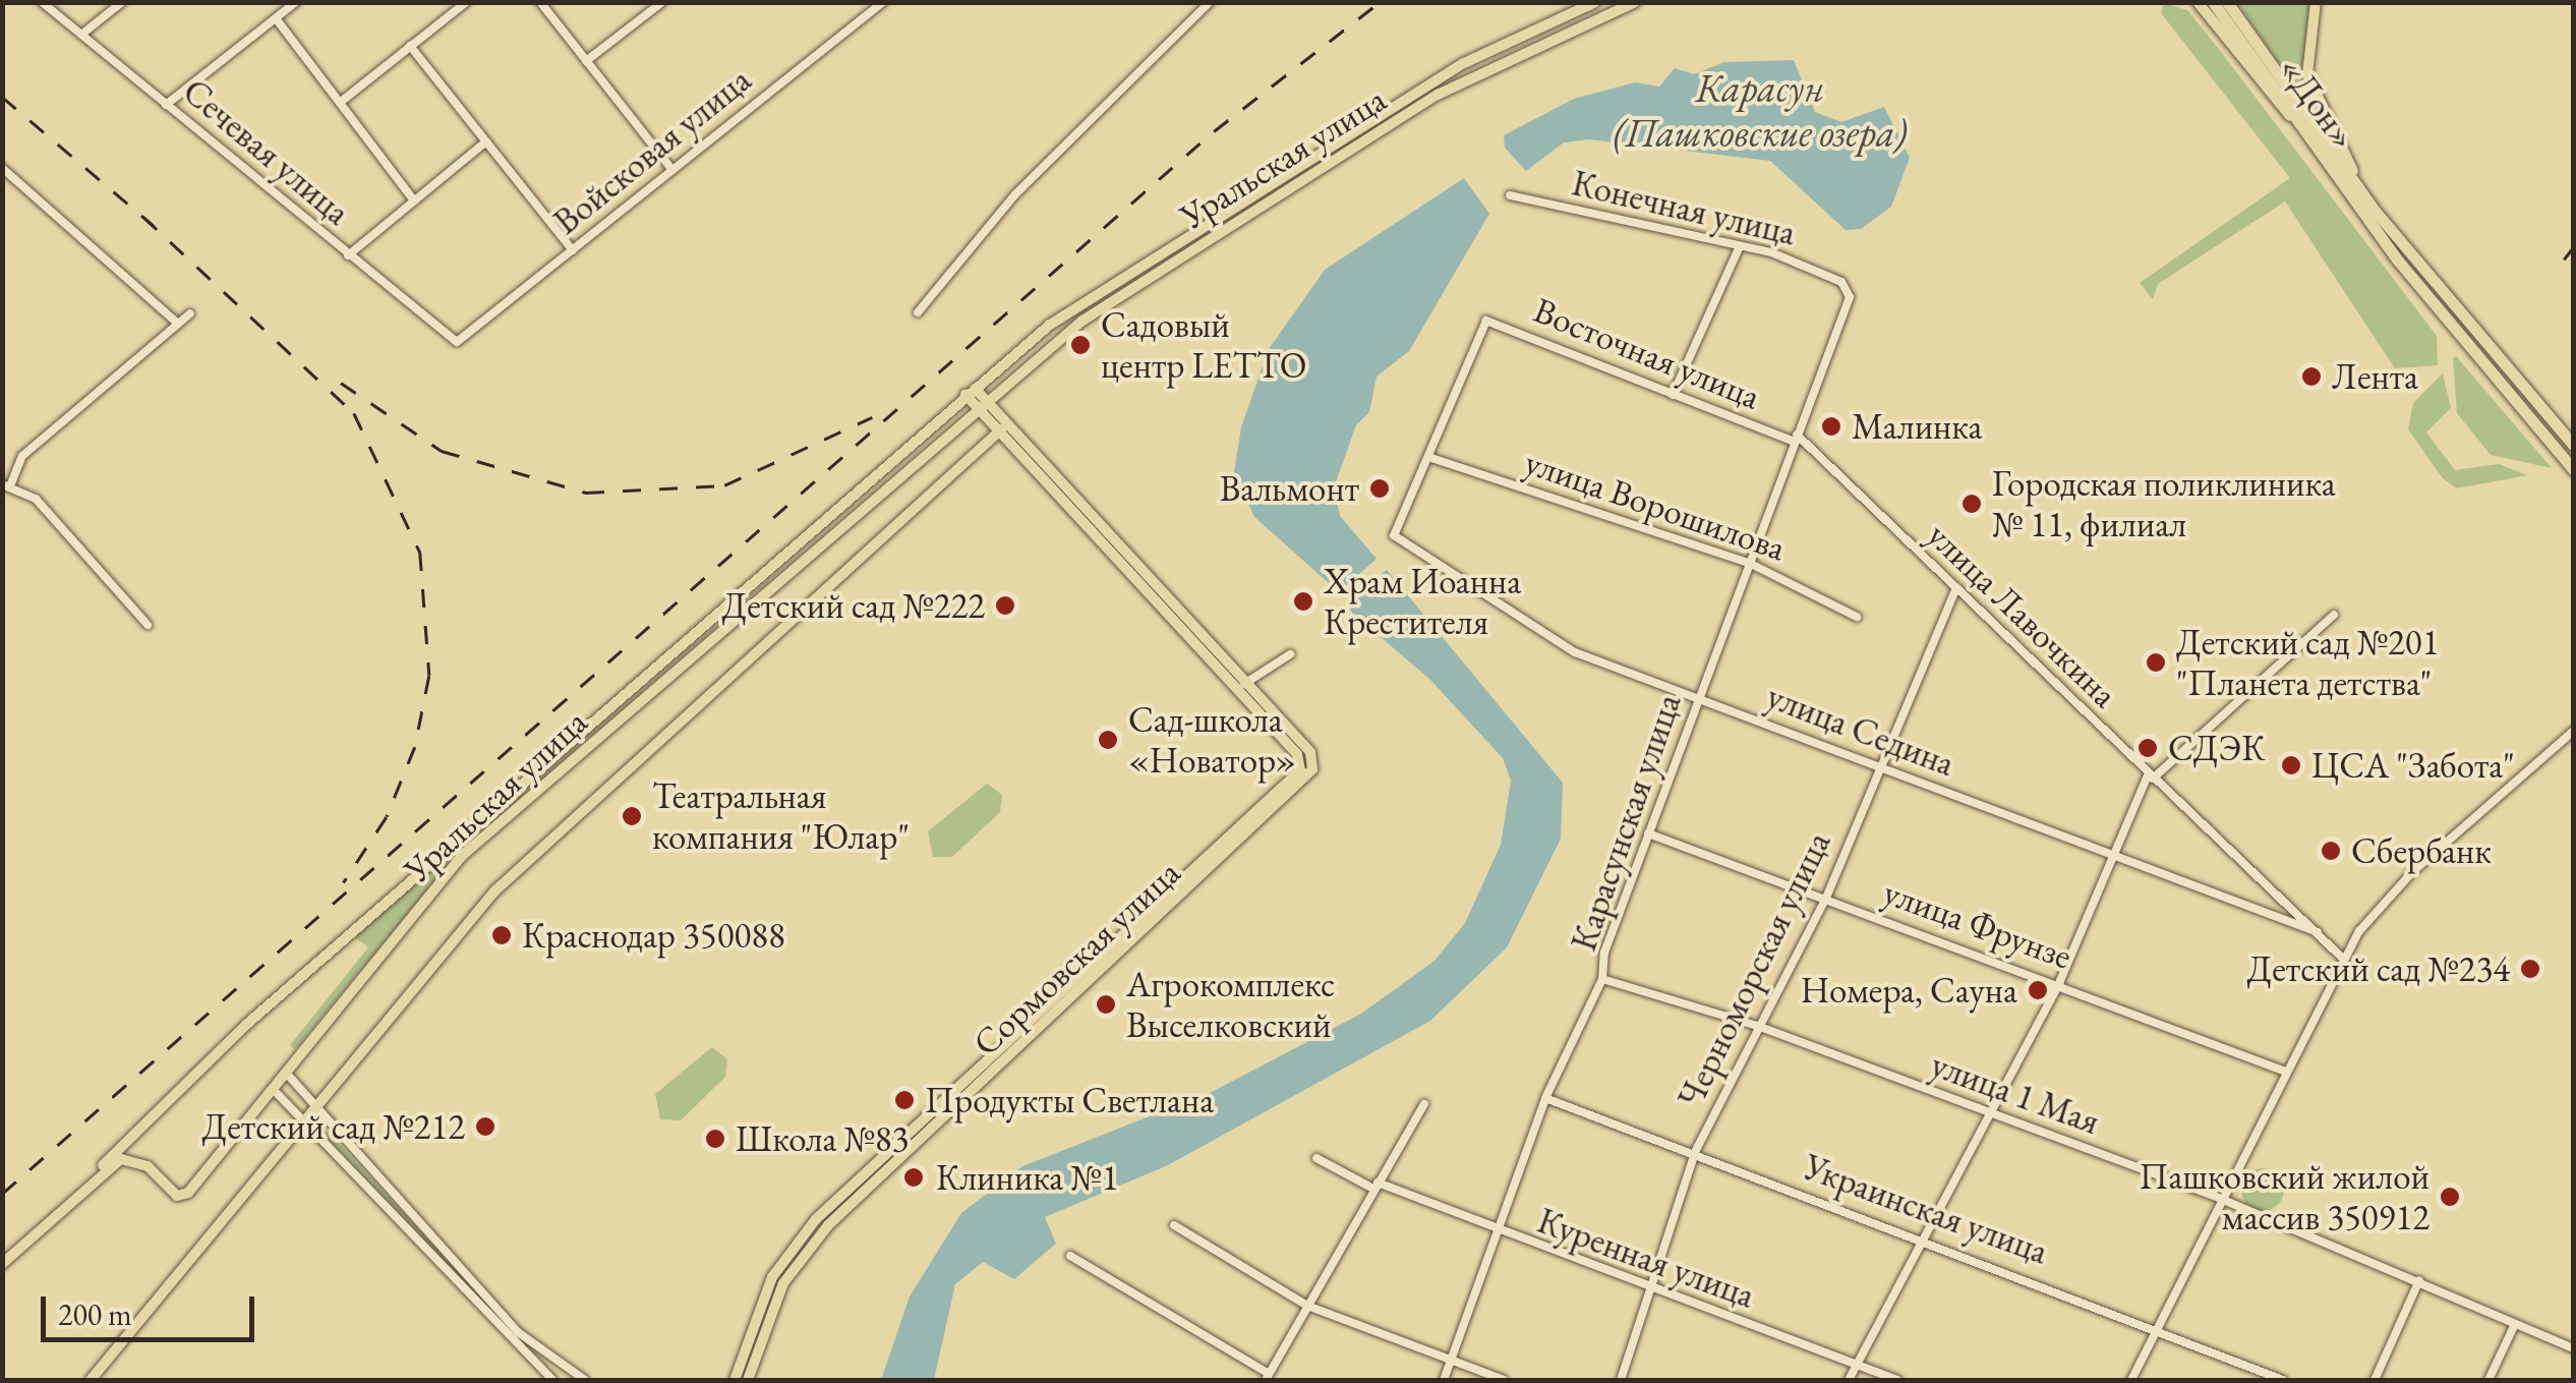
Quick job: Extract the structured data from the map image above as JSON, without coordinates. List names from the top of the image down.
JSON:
{
  "streets": {
    "highway": ["«Дон»"],
    "main road": ["Уральская улица", "Сормовская улица"],
    "street": [
      "Войсковая улица",
      "Сечевая улица",
      "Конечная улица",
      "Восточная улица",
      "улица Ворошилова",
      "улица Лавочкина",
      "улица Седина",
      "Карасунская улица",
      "улица Фрунзе",
      "Черноморская улица",
      "улица 1 Мая",
      "Украинская улица",
      "Куренная улица"
    ]
  },
  "crossings": [
    ["Войсковая улица", "Сечевая улица"],
    ["Конечная улица", "Карасунская улица"],
    ["Восточная улица", "улица Ворошилова"],
    ["Восточная улица", "улица Лавочкина"],
    ["Восточная улица", "улица Седина"],
    ["Восточная улица", "Карасунская улица"],
    ["улица Ворошилова", "улица Седина"],
    ["улица Ворошилова", "Карасунская улица"],
    ["улица Лавочкина", "улица Седина"],
    ["улица Лавочкина", "Карасунская улица"],
    ["улица Лавочкина", "Черноморская улица"],
    ["улица Седина", "Карасунская улица"],
    ["улица Седина", "Черноморская улица"],
    ["Карасунская улица", "улица Фрунзе"],
    ["Карасунская улица", "улица 1 Мая"],
    ["Карасунская улица", "Украинская улица"],
    ["Карасунская улица", "Куренная улица"],
    ["улица Фрунзе", "Черноморская улица"],
    ["Черноморская улица", "улица 1 Мая"],
    ["Черноморская улица", "Украинская улица"],
    ["Черноморская улица", "Куренная улица"]
  ],
  "water": ["Карасун (Пашковские озера)"],
  "places": [
    "Садовый центр LETTO",
    "Лента",
    "Малинка",
    "Вальмонт",
    "Городская поликлиника № 11, филиал",
    "Храм Иоанна Крестителя",
    "Детский сад №222",
    "Детский сад №201 \"Планета детства\"",
    "Сад-школа «Новатор»",
    "СДЭК",
    "ЦСА \"Забота\"",
    "Театральная компания \"Юлар\"",
    "Сбербанк",
    "Краснодар 350088",
    "Детский сад №234",
    "Номера, Сауна",
    "Агрокомплекс Выселковский",
    "Продукты Светлана",
    "Детский сад №212",
    "Школа №83",
    "Клиника №1",
    "Пашковский жилой массив 350912"
  ],
  "scale_bar": "200 m"
}
